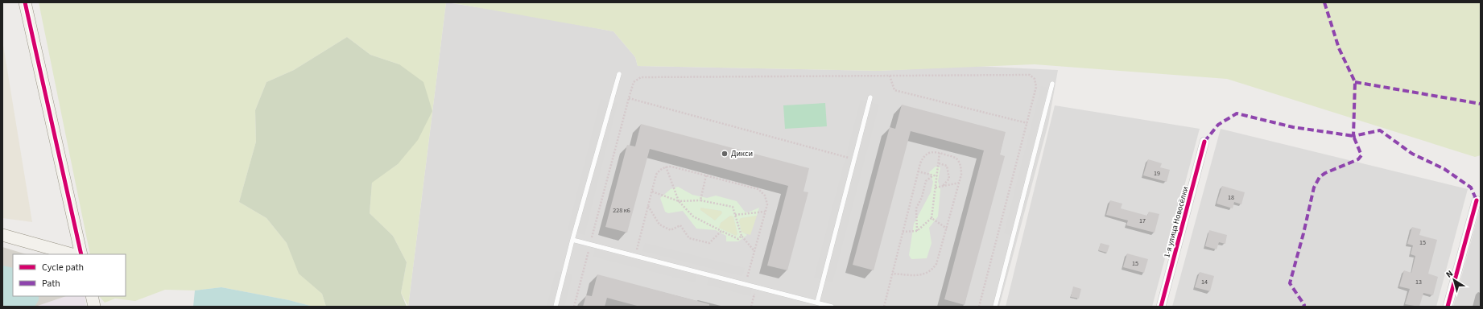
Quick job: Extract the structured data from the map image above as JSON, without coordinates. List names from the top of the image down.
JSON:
{
  "streets": {
    "street": ["1-я улица Новосёлки"]
  },
  "places": ["Дикси"],
  "house_numbers": [
    "19",
    "18",
    "228 к6",
    "17",
    "15",
    "15",
    "14",
    "13"
  ],
  "legend": ["Cycle path", "Path"],
  "north": "top left"
}
